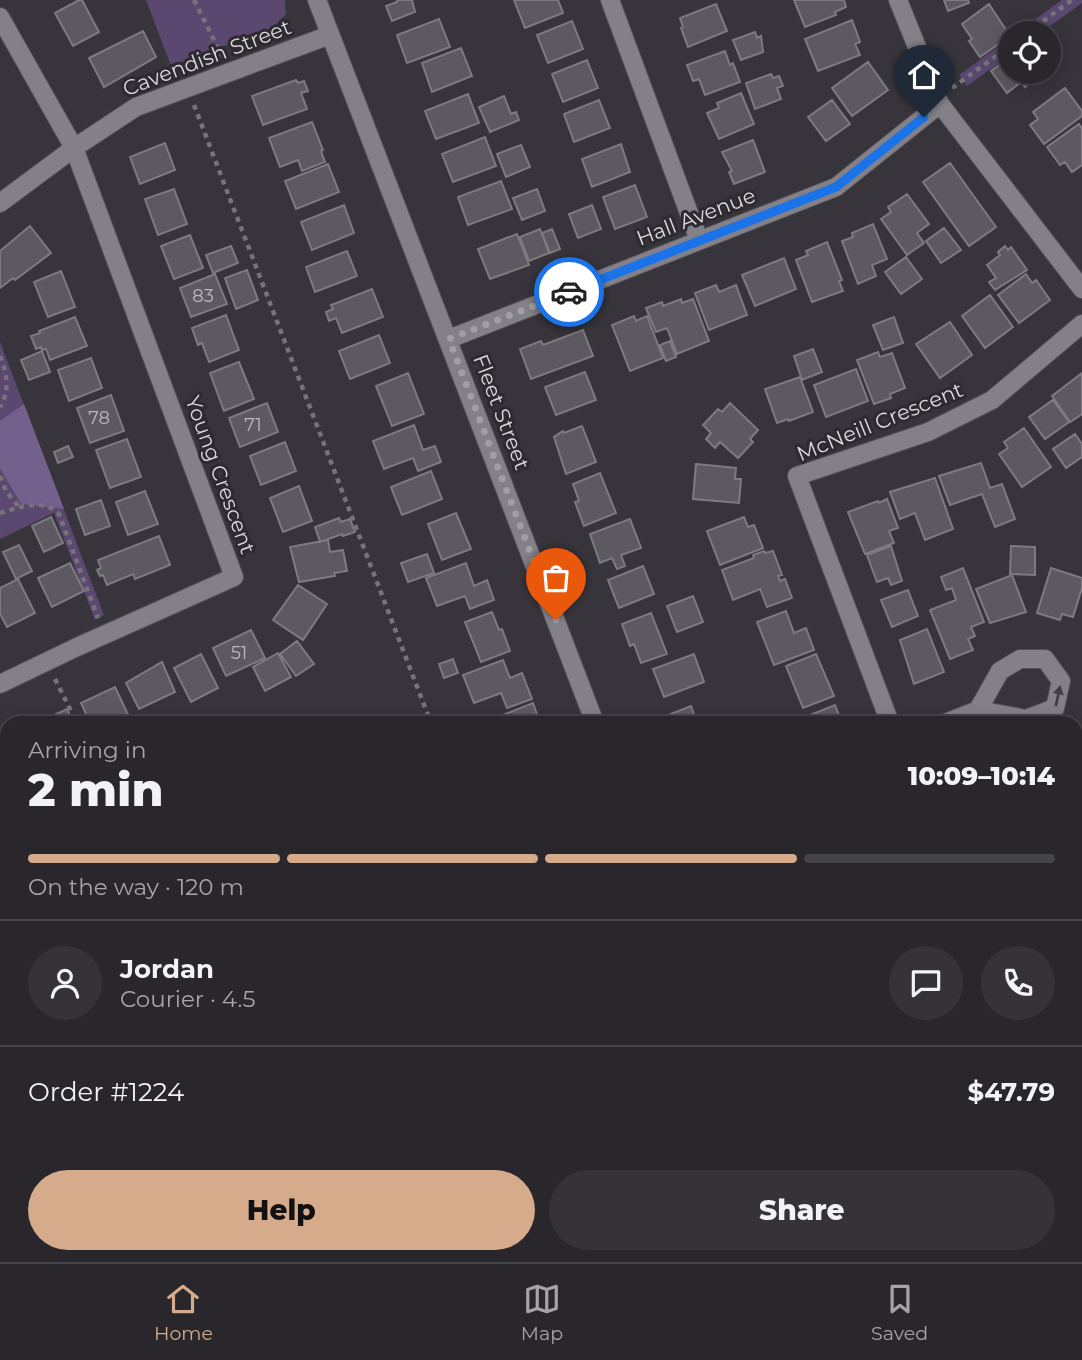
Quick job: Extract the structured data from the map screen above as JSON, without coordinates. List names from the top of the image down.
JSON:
{
  "streets": {
    "street": [
      "Cavendish Street",
      "Hall Avenue",
      "Fleet Street",
      "McNeill Crescent",
      "Young Crescent"
    ]
  },
  "crossings": [
    ["Cavendish Street", "Fleet Street"],
    ["Cavendish Street", "Young Crescent"],
    ["Hall Avenue", "Fleet Street"]
  ],
  "house_numbers": [
    "83",
    "78",
    "71",
    "51"
  ],
  "page": {
    "heading": ["2 min", "Arriving in", "10:09–10:14"],
    "panel": [
      "Jordan",
      "Courier · 4.5",
      "Order #1224",
      "$47.79"
    ],
    "bar": "On the way · 120 m",
    "buttons": ["Help", "Share"],
    "tabs": ["Home", "Map", "Saved"]
  }
}
